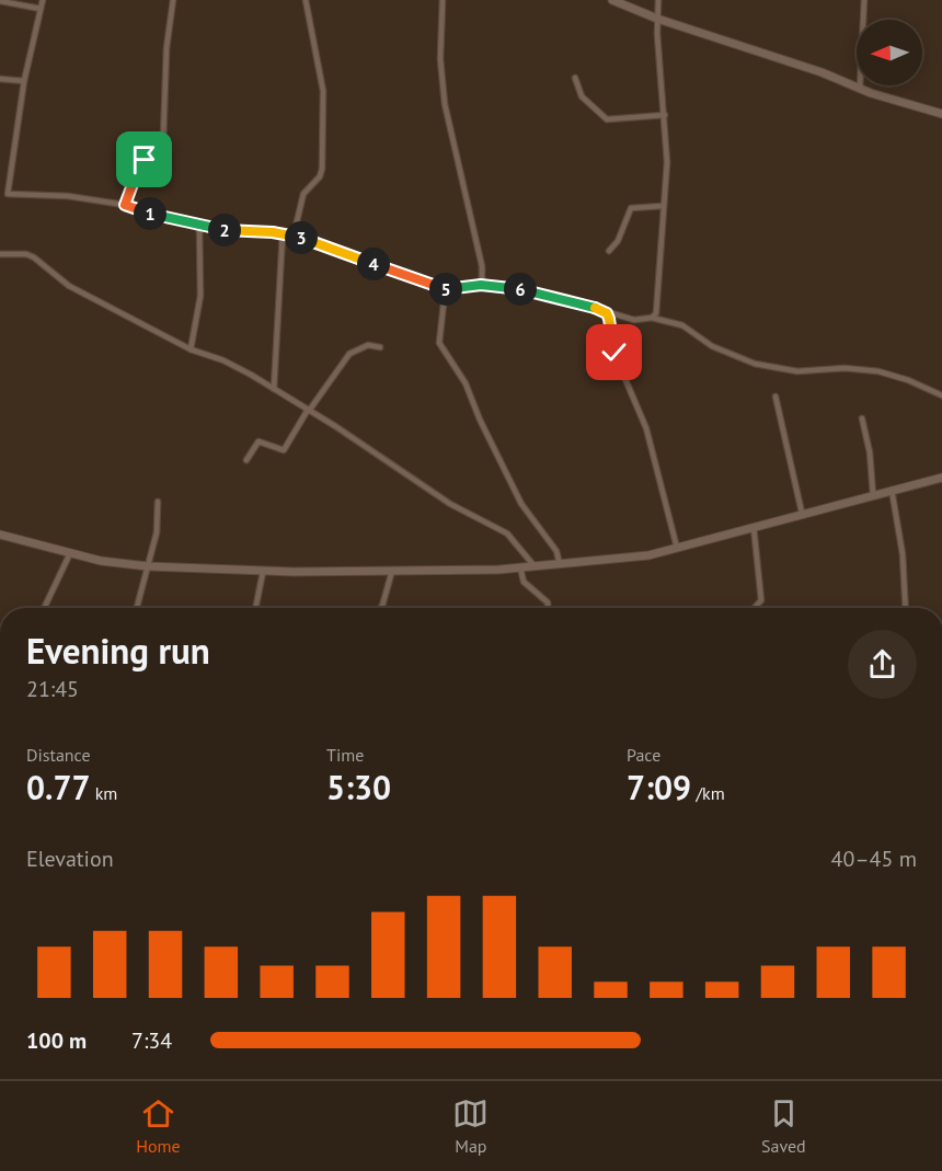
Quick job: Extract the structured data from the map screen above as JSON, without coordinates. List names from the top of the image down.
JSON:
{
  "north": "left",
  "page": {
    "pins": [
      "1",
      "2",
      "3",
      "4",
      "5",
      "6"
    ],
    "heading": ["Evening run", "21:45"],
    "stats": [
      ["Distance", "0.77 km"],
      ["Time", "5:30"],
      ["Pace", "7:09 /km"]
    ],
    "chart": ["Elevation", "40–45 m"],
    "list": [
      {
        "name": "100 m",
        "note": "7:34"
      }
    ],
    "tabs": ["Home", "Map", "Saved"]
  }
}
